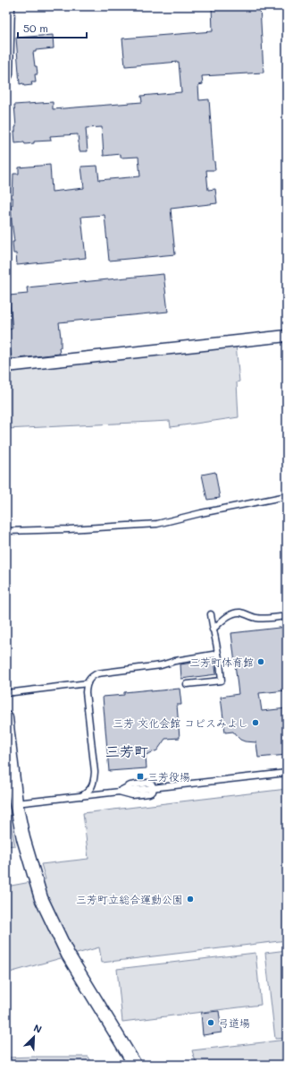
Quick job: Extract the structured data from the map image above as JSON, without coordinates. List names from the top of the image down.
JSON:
{
  "districts": ["三芳町"],
  "places": {
    "other": [
      "三芳町体育館",
      "三芳 文化会館 コピスみよし",
      "三芳町立総合運動公園",
      "弓道場"
    ],
    "transit": ["三芳役場"]
  },
  "scale_bar": "50 m",
  "north": "top right"
}
